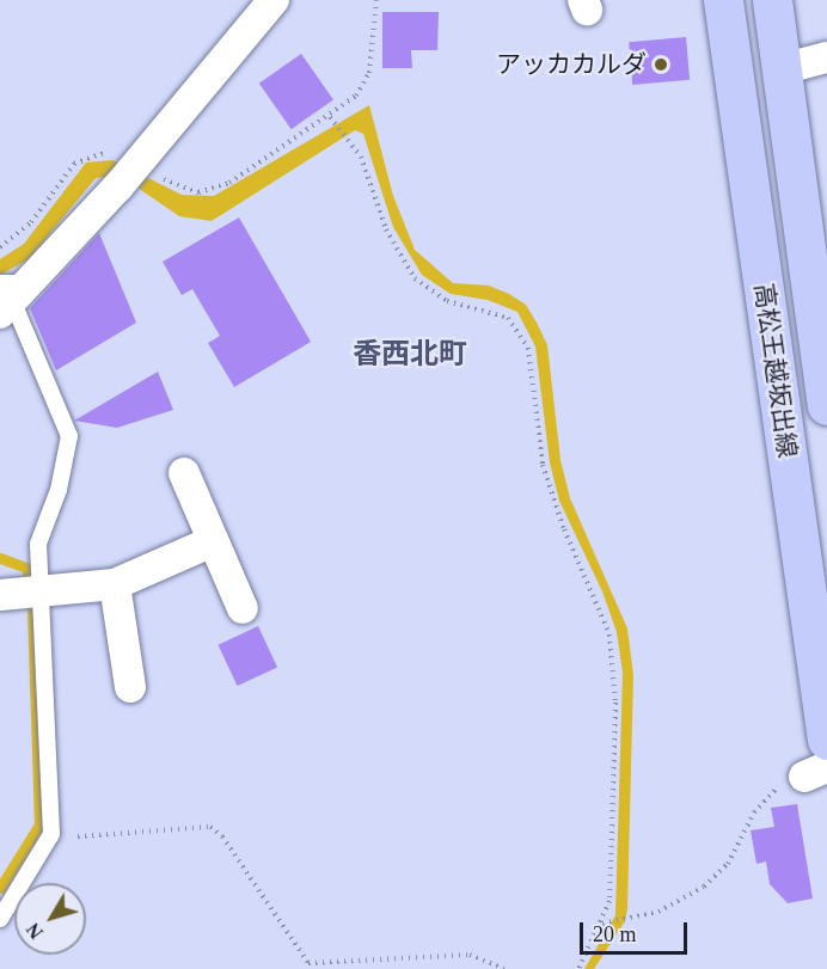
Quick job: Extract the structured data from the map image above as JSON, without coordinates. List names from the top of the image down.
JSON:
{
  "streets": {
    "main road": ["高松王越坂出線"]
  },
  "districts": ["香西北町"],
  "places": ["アッカカルダ"],
  "scale_bar": "20 m",
  "north": "bottom left"
}
